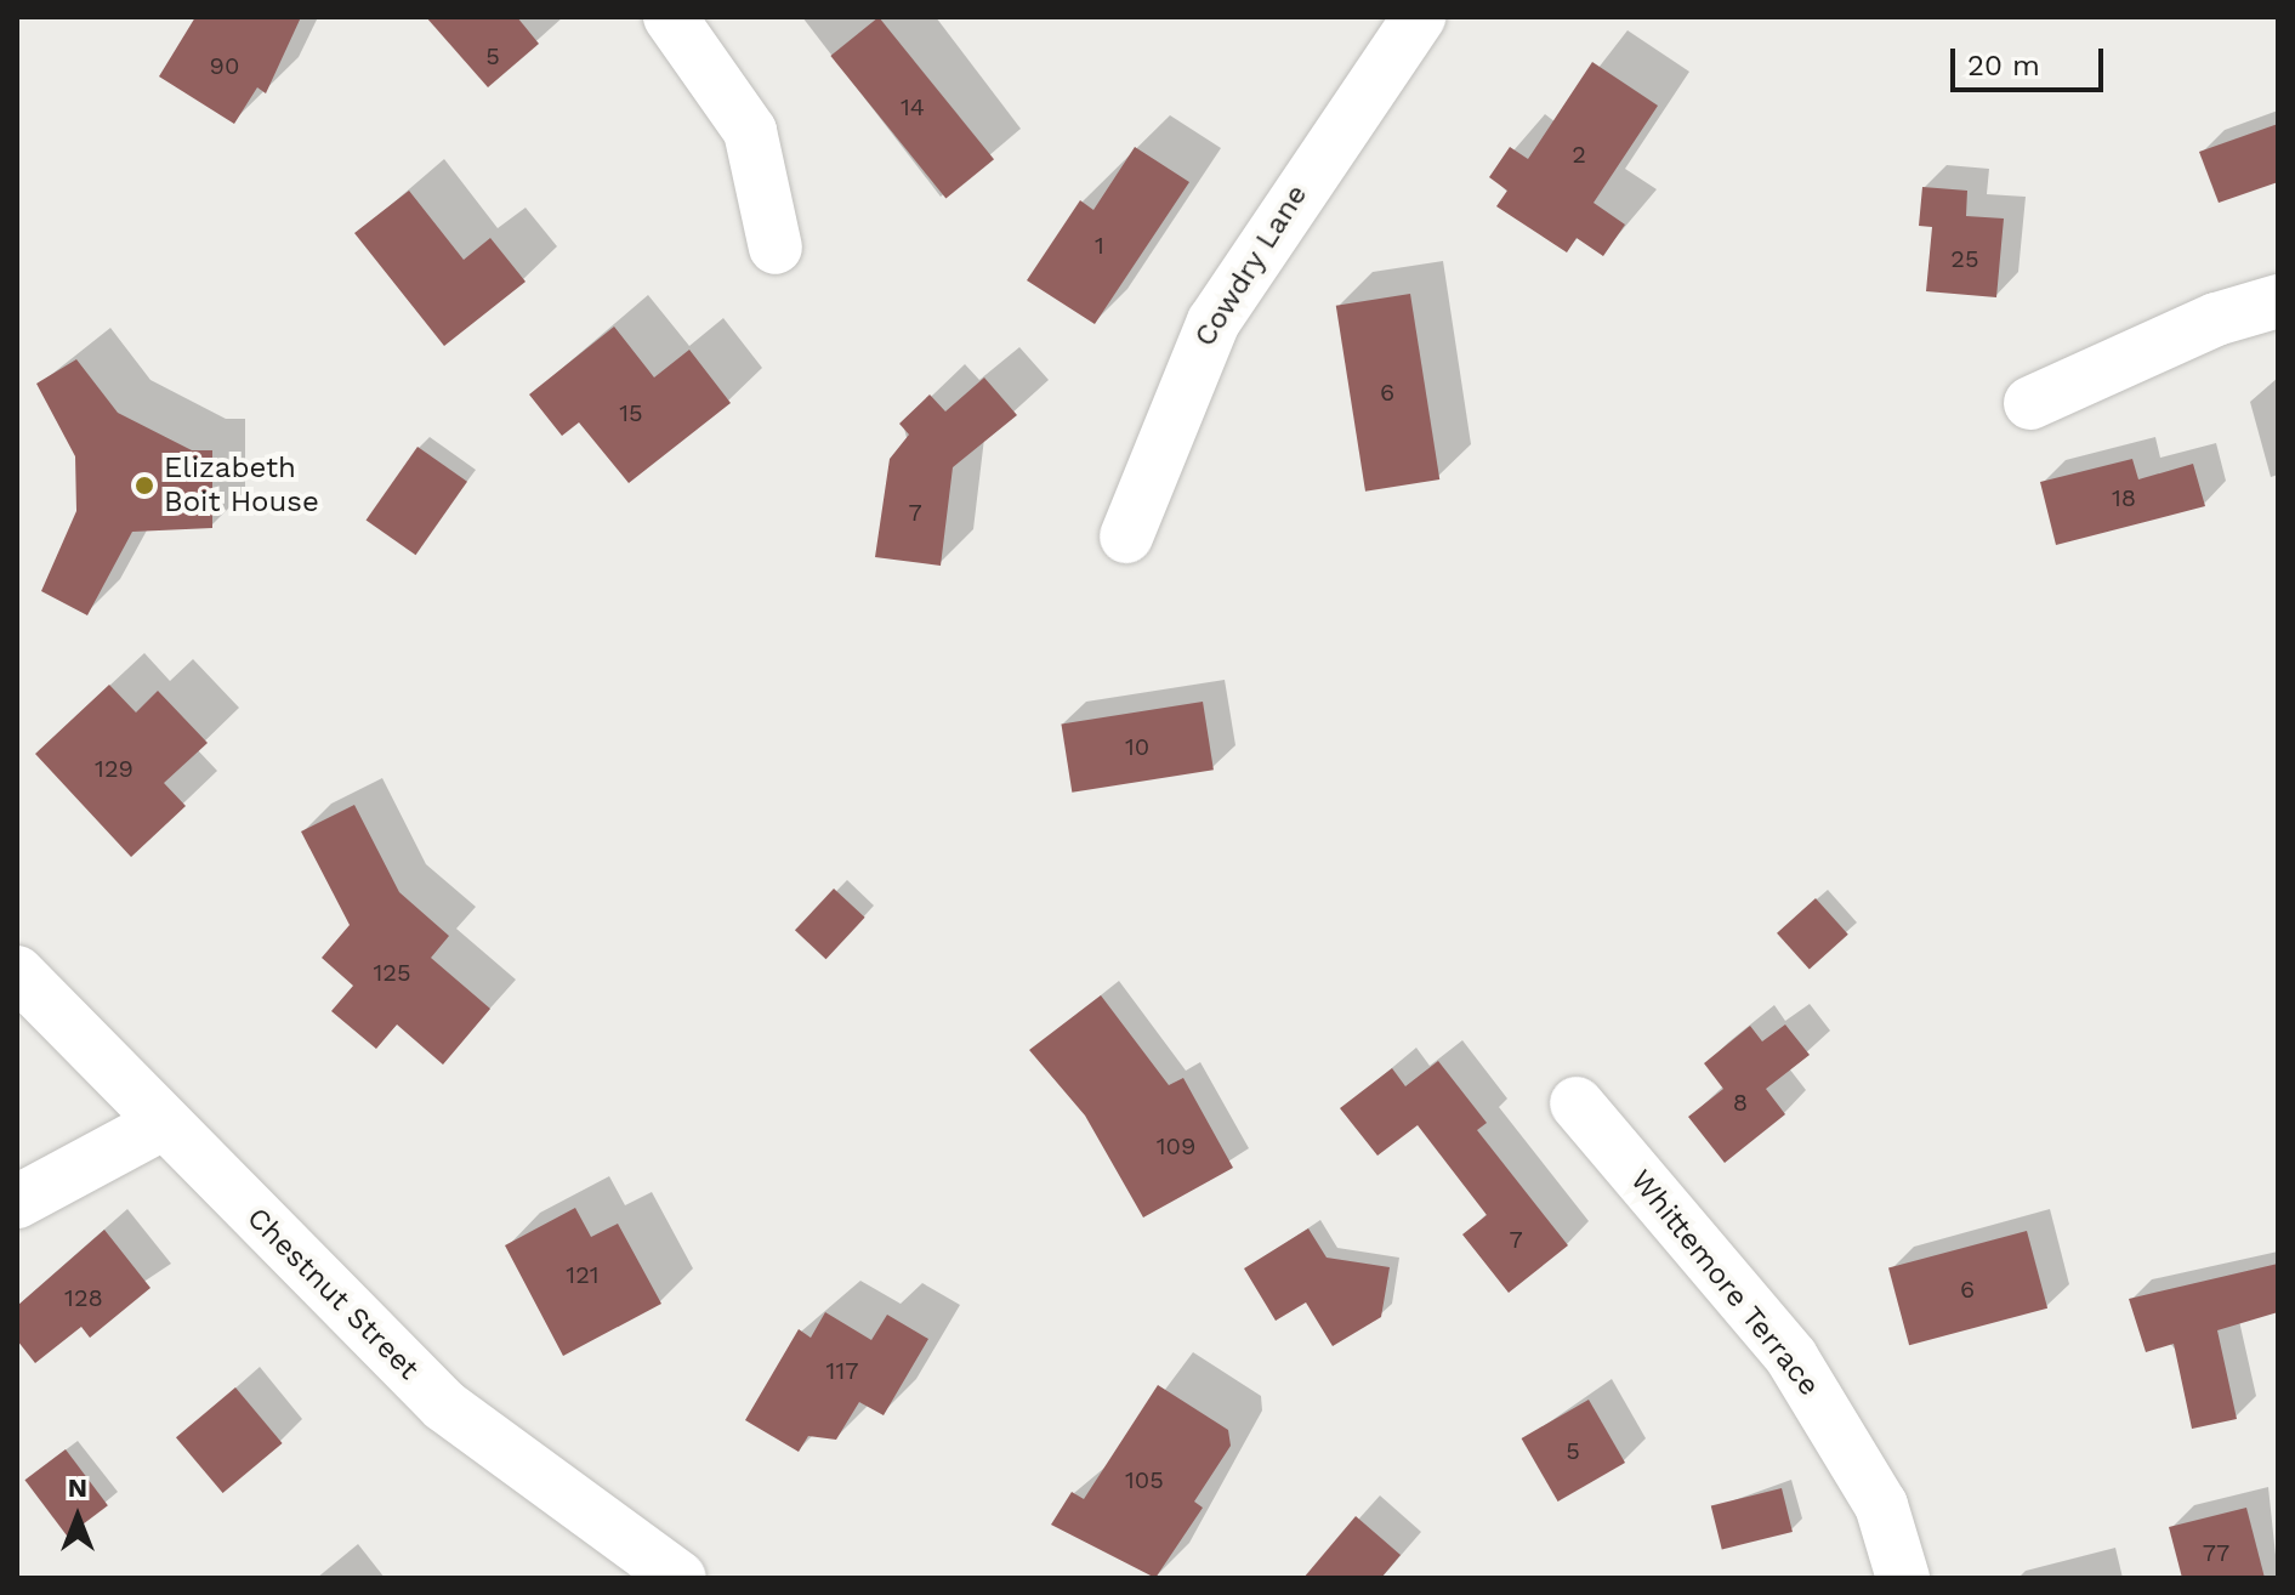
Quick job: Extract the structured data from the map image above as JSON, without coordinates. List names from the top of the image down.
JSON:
{
  "streets": {
    "street": ["Cowdry Lane", "Whittemore Terrace", "Chestnut Street"]
  },
  "places": ["Elizabeth Boit House"],
  "house_numbers": [
    "5",
    "90",
    "14",
    "2",
    "1",
    "25",
    "6",
    "15",
    "18",
    "7",
    "10",
    "129",
    "125",
    "8",
    "109",
    "7",
    "121",
    "6",
    "128",
    "117",
    "5",
    "105",
    "77"
  ],
  "scale_bar": "20 m",
  "north": "top"
}
